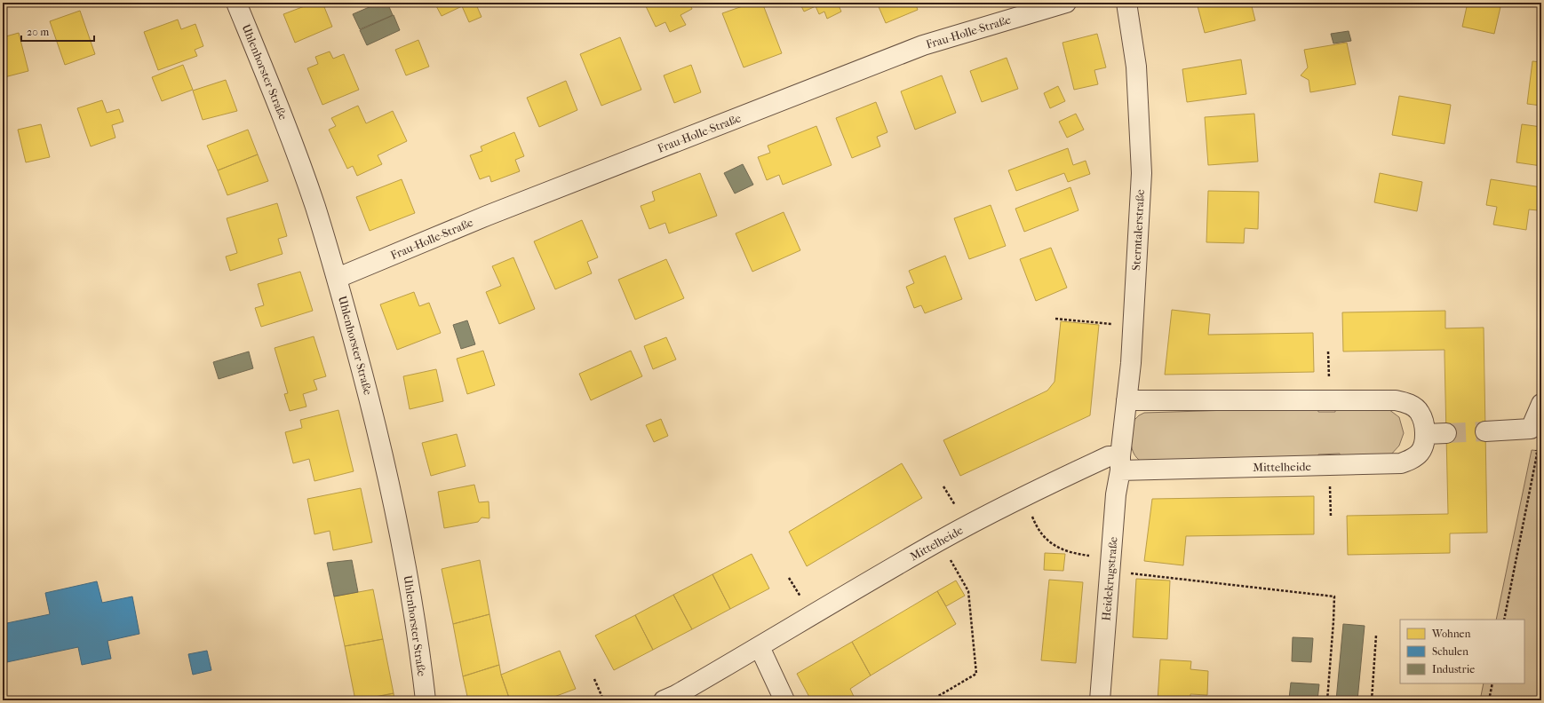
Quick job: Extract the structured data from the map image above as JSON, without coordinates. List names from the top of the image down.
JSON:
{
  "streets": {
    "street": [
      "Frau-Holle-Straße",
      "Uhlenhorster Straße",
      "Sterntalerstraße",
      "Mittelheide",
      "Heidekrugstraße"
    ]
  },
  "crossings": [
    ["Frau-Holle-Straße", "Uhlenhorster Straße"],
    ["Sterntalerstraße", "Mittelheide"],
    ["Sterntalerstraße", "Heidekrugstraße"],
    ["Mittelheide", "Heidekrugstraße"]
  ],
  "legend": ["Wohnen", "Schulen", "Industrie"],
  "scale_bar": "20 m"
}
